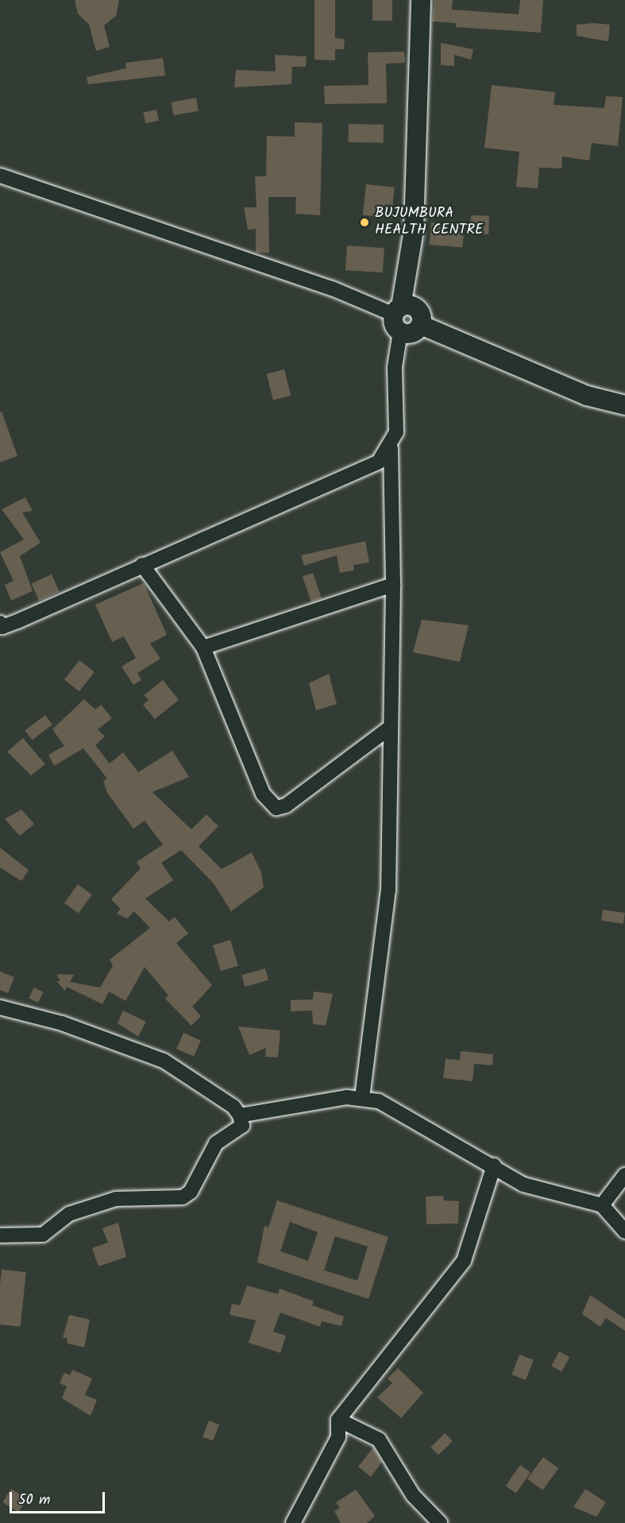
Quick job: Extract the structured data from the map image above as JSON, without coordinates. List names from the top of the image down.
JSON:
{
  "places": ["BUJUMBURA HEALTH CENTRE"],
  "scale_bar": "50 m"
}
